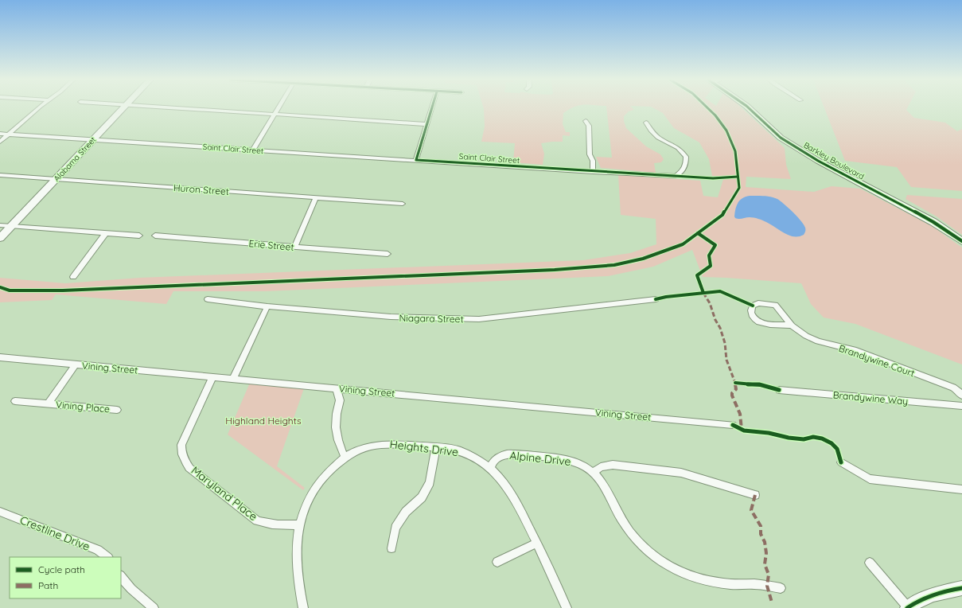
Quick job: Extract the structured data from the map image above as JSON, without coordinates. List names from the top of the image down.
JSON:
{
  "streets": {
    "main road": ["Alabama Street", "Barkley Boulevard"],
    "street": [
      "Saint Clair Street",
      "Huron Street",
      "Erie Street",
      "Niagara Street",
      "Brandywine Court",
      "Vining Street",
      "Brandywine Way",
      "Vining Place",
      "Heights Drive",
      "Alpine Drive",
      "Maryland Place",
      "Crestline Drive"
    ]
  },
  "crossings": [
    ["Saint Clair Street", "Alabama Street"],
    ["Alabama Street", "Huron Street"],
    ["Vining Street", "Vining Place"],
    ["Vining Street", "Maryland Place"],
    ["Heights Drive", "Alpine Drive"],
    ["Heights Drive", "Maryland Place"]
  ],
  "parks": ["Highland Heights"],
  "legend": ["Cycle path", "Path"]
}
